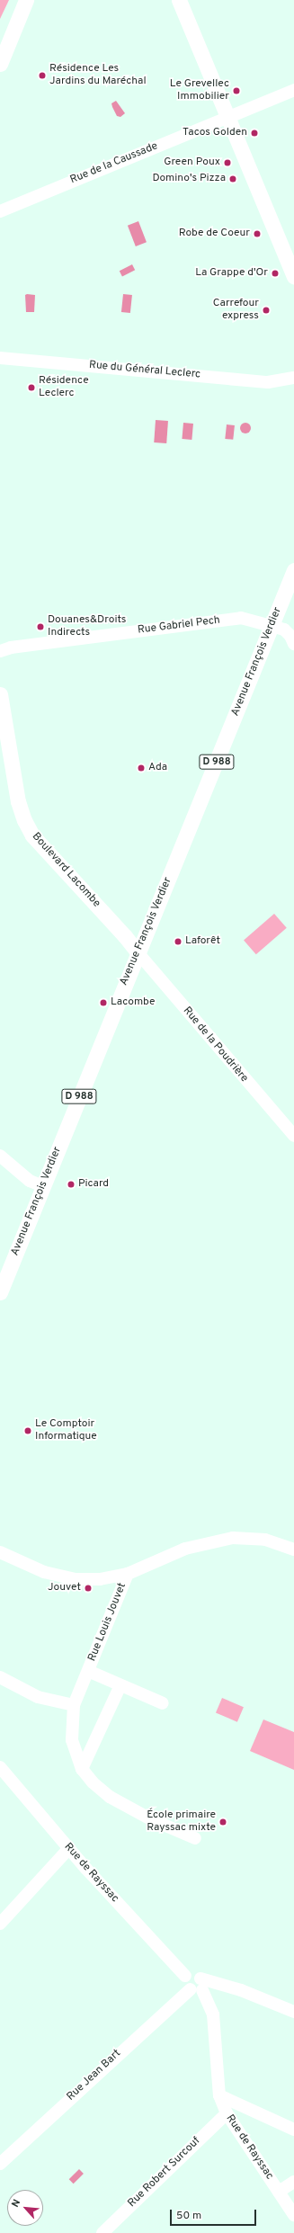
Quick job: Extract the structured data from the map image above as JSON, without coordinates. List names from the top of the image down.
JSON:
{
  "streets": {
    "main road": ["Avenue François Verdier", "D 988", "Boulevard Lacombe"],
    "street": [
      "Rue de la Caussade",
      "Rue du Général Leclerc",
      "Rue Gabriel Pech",
      "Rue de la Poudrière",
      "Rue Louis Jouvet",
      "Rue de Rayssac",
      "Rue Jean Bart",
      "Rue Robert Surcouf"
    ]
  },
  "crossings": [
    ["Rue Gabriel Pech", "Avenue François Verdier"],
    ["Avenue François Verdier", "Boulevard Lacombe"],
    ["Avenue François Verdier", "Rue de la Poudrière"],
    ["Boulevard Lacombe", "Rue de la Poudrière"],
    ["Rue de Rayssac", "Rue Jean Bart"],
    ["Rue de Rayssac", "Rue Robert Surcouf"]
  ],
  "places": [
    "Résidence Les Jardins du Maréchal",
    "Le Grevellec Immobilier",
    "Tacos Golden",
    "Green Poux",
    "Domino's Pizza",
    "Robe de Coeur",
    "La Grappe d'Or",
    "Carrefour express",
    "Résidence Leclerc",
    "Douanes&Droits Indirects",
    "Ada",
    "Laforêt",
    "Lacombe",
    "Picard",
    "Le Comptoir Informatique",
    "Jouvet",
    "École primaire Rayssac mixte"
  ],
  "scale_bar": "50 m",
  "north": "top left"
}
